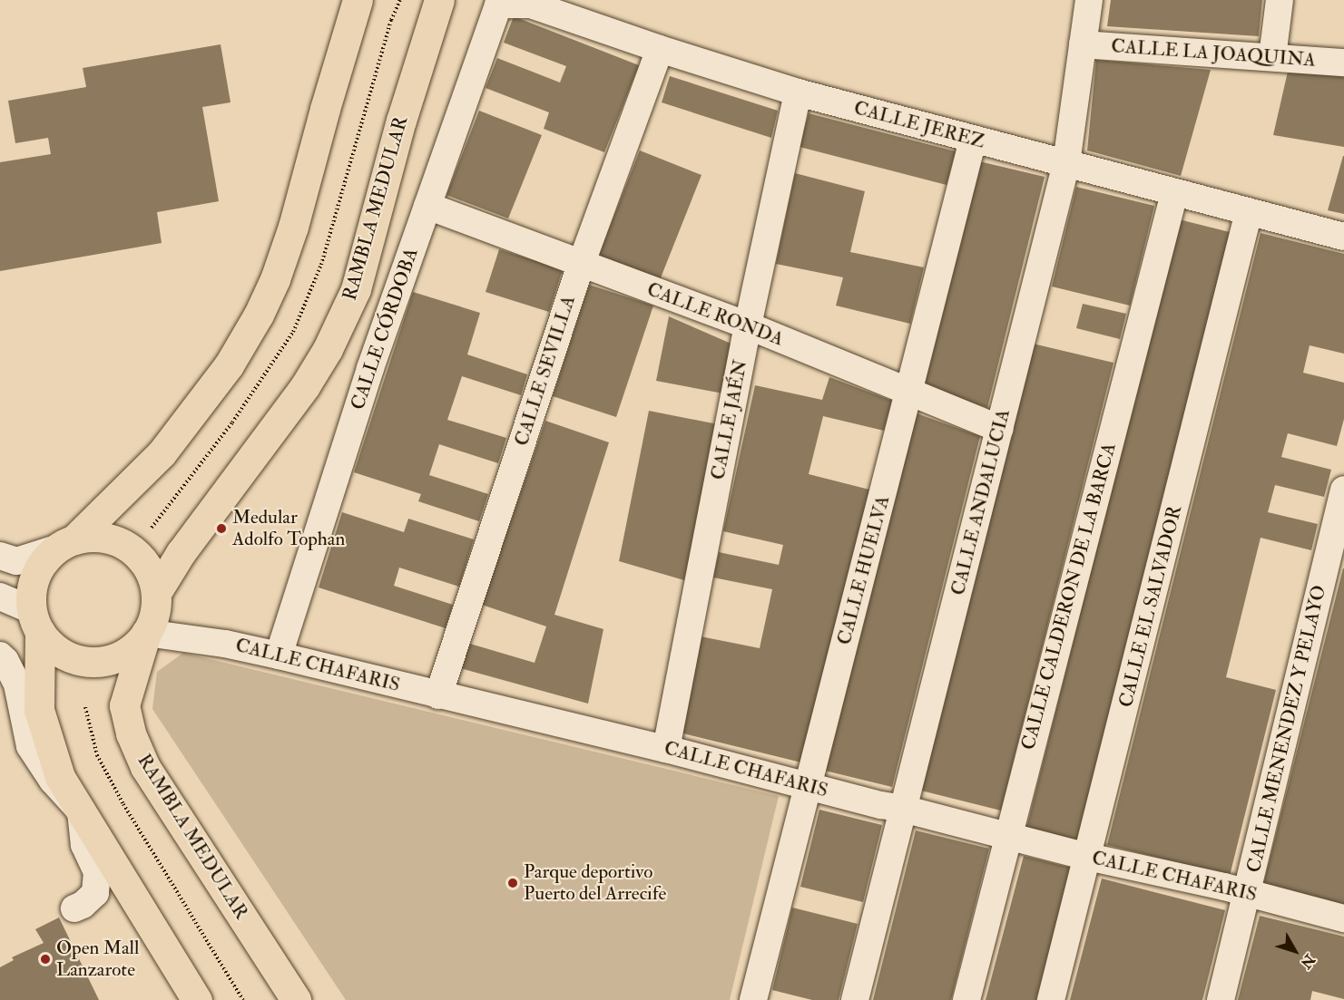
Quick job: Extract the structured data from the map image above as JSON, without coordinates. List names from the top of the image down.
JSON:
{
  "streets": {
    "main road": ["RAMBLA MEDULAR"],
    "street": [
      "CALLE LA JOAQUINA",
      "CALLE JEREZ",
      "CALLE RONDA",
      "CALLE CÓRDOBA",
      "CALLE SEVILLA",
      "CALLE JAÉN",
      "CALLE ANDALUCIA",
      "CALLE HUELVA",
      "CALLE CALDERON DE LA BARCA",
      "CALLE EL SALVADOR",
      "CALLE CHAFARIS",
      "CALLE MENENDEZ Y PELAYO"
    ]
  },
  "crossings": [
    ["CALLE LA JOAQUINA", "CALLE ANDALUCIA"],
    ["CALLE JEREZ", "CALLE CÓRDOBA"],
    ["CALLE JEREZ", "CALLE SEVILLA"],
    ["CALLE JEREZ", "CALLE JAÉN"],
    ["CALLE JEREZ", "CALLE ANDALUCIA"],
    ["CALLE JEREZ", "CALLE HUELVA"],
    ["CALLE JEREZ", "CALLE CALDERON DE LA BARCA"],
    ["CALLE JEREZ", "CALLE EL SALVADOR"],
    ["RAMBLA MEDULAR", "CALLE CHAFARIS"],
    ["CALLE RONDA", "CALLE CÓRDOBA"],
    ["CALLE RONDA", "CALLE SEVILLA"],
    ["CALLE RONDA", "CALLE JAÉN"],
    ["CALLE RONDA", "CALLE ANDALUCIA"],
    ["CALLE RONDA", "CALLE HUELVA"],
    ["CALLE CÓRDOBA", "CALLE CHAFARIS"],
    ["CALLE SEVILLA", "CALLE CHAFARIS"],
    ["CALLE JAÉN", "CALLE CHAFARIS"],
    ["CALLE ANDALUCIA", "CALLE CHAFARIS"],
    ["CALLE HUELVA", "CALLE CHAFARIS"],
    ["CALLE CALDERON DE LA BARCA", "CALLE CHAFARIS"],
    ["CALLE EL SALVADOR", "CALLE CHAFARIS"],
    ["CALLE CHAFARIS", "CALLE MENENDEZ Y PELAYO"]
  ],
  "places": ["Medular Adolfo Tophan", "Parque deportivo Puerto del Arrecife", "Open Mall Lanzarote"],
  "north": "bottom right"
}
